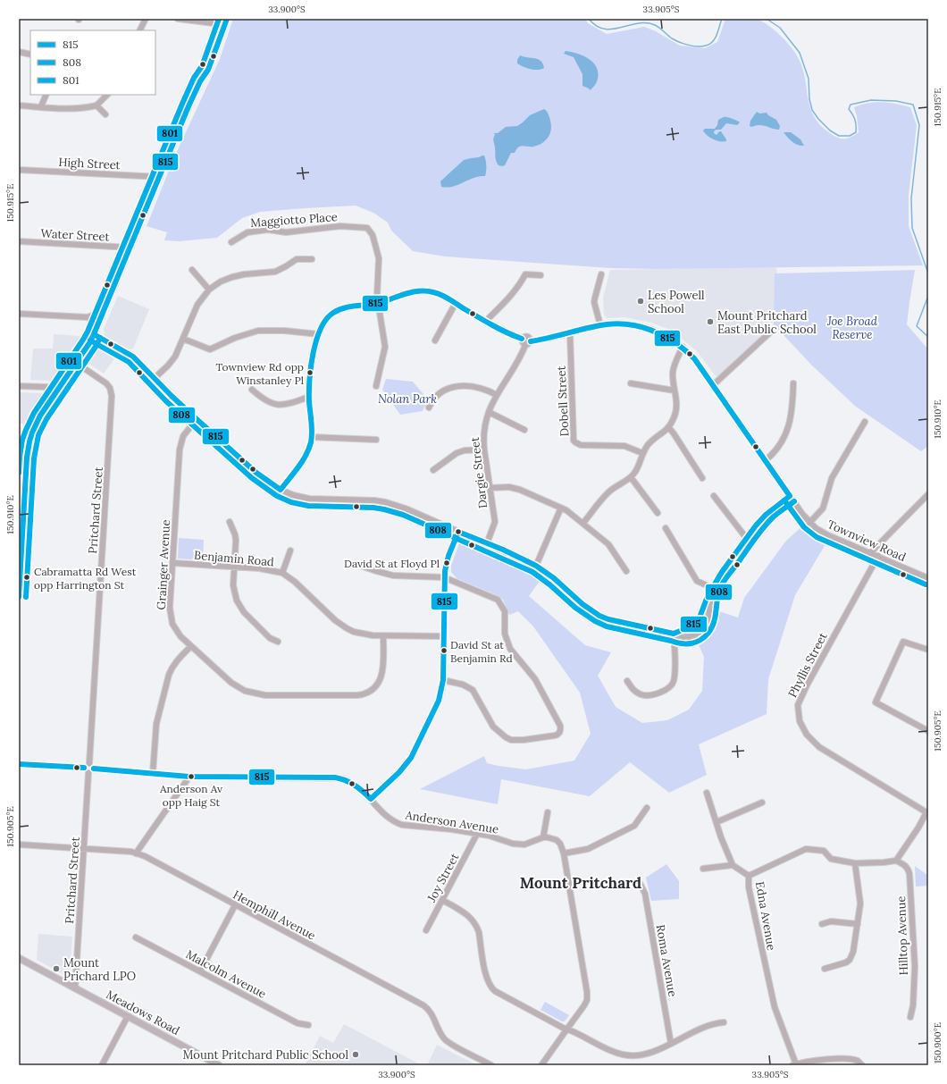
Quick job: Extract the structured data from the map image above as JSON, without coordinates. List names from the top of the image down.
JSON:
{
  "streets": {
    "main road": ["Meadows Road"],
    "street": [
      "High Street",
      "Maggiotto Place",
      "Water Street",
      "Dobell Street",
      "Dargie Street",
      "Pritchard Street",
      "Townview Road",
      "Benjamin Road",
      "Grainger Avenue",
      "Phyllis Street",
      "Anderson Avenue",
      "Joy Street",
      "Hemphill Avenue",
      "Edna Avenue",
      "Hilltop Avenue",
      "Roma Avenue",
      "Malcolm Avenue"
    ]
  },
  "crossings": [
    ["Dobell Street", "Townview Road"],
    ["Dargie Street", "Townview Road"],
    ["Pritchard Street", "Anderson Avenue"],
    ["Pritchard Street", "Hemphill Avenue"],
    ["Pritchard Street", "Meadows Road"],
    ["Townview Road", "Phyllis Street"],
    ["Benjamin Road", "Grainger Avenue"],
    ["Anderson Avenue", "Joy Street"],
    ["Edna Avenue", "Hilltop Avenue"]
  ],
  "districts": ["Mount Pritchard"],
  "parks": ["Joe Broad Reserve", "Nolan Park"],
  "places": [
    "Les Powell School",
    "Mount Pritchard East Public School",
    "Townview Rd opp Winstanley Pl",
    "David St at Floyd Pl",
    "Cabramatta Rd West opp Harrington St",
    "David St at Benjamin Rd",
    "Anderson Av opp Haig St",
    "Mount Prichard LPO",
    "Mount Pritchard Public School"
  ],
  "lines": ["transit line 815", "transit line 801", "transit line 808"],
  "legend": ["815", "808", "801"],
  "coordinates": [
    "33.900°S",
    "33.905°S",
    "150.915°E",
    "150.910°E",
    "150.905°E",
    "150.900°E"
  ]
}
